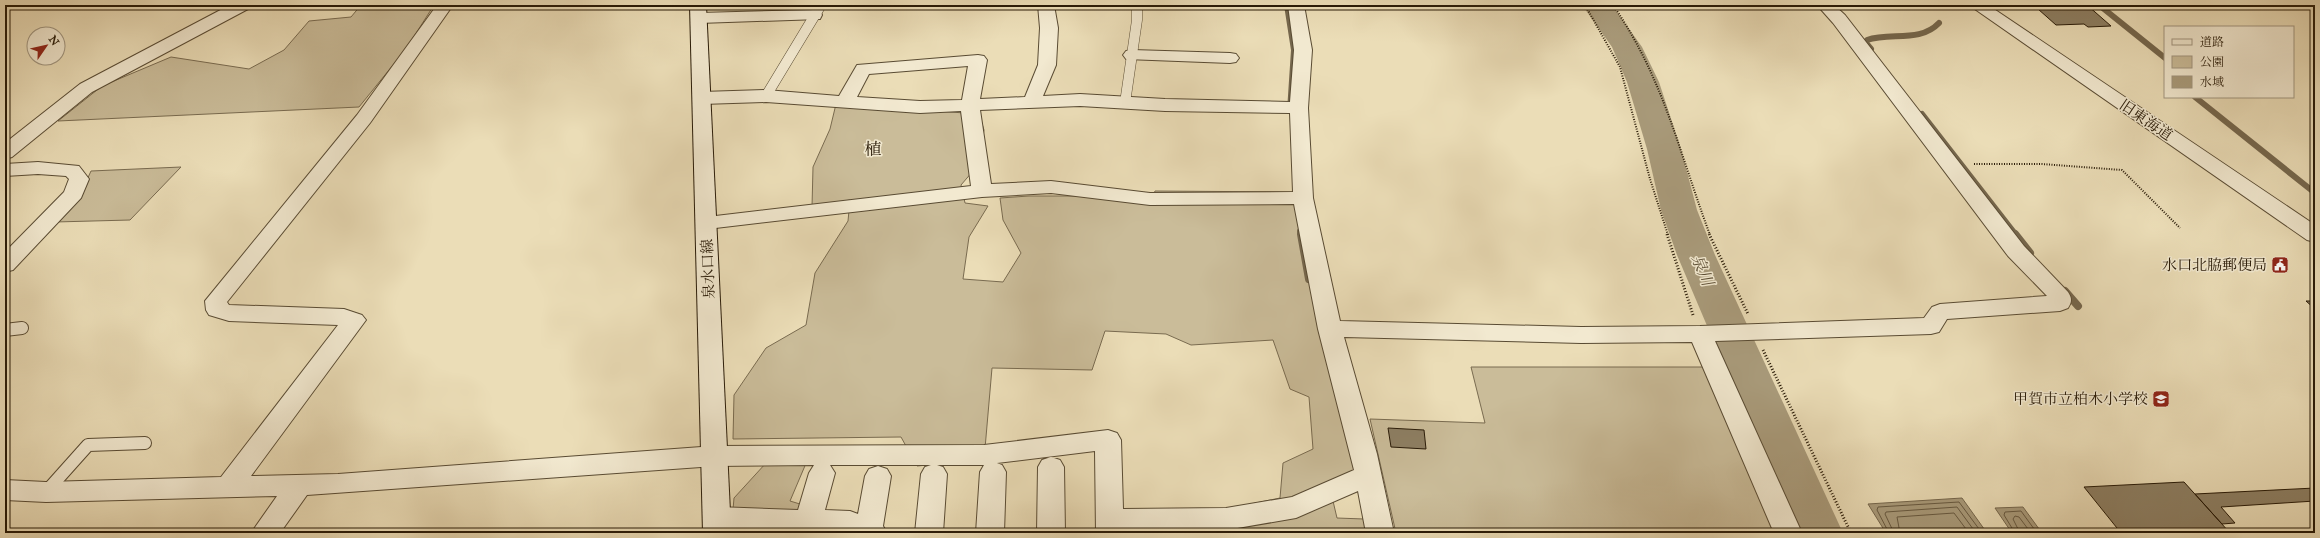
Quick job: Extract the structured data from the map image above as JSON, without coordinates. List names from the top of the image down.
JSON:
{
  "streets": {
    "street": ["旧東海道", "泉水口線"]
  },
  "districts": ["植"],
  "water": ["泉川"],
  "places": {
    "public building": ["水口北脇郵便局"],
    "school or university": ["甲賀市立柏木小学校"]
  },
  "legend": ["道路", "公園", "水域"],
  "north": "top right"
}
